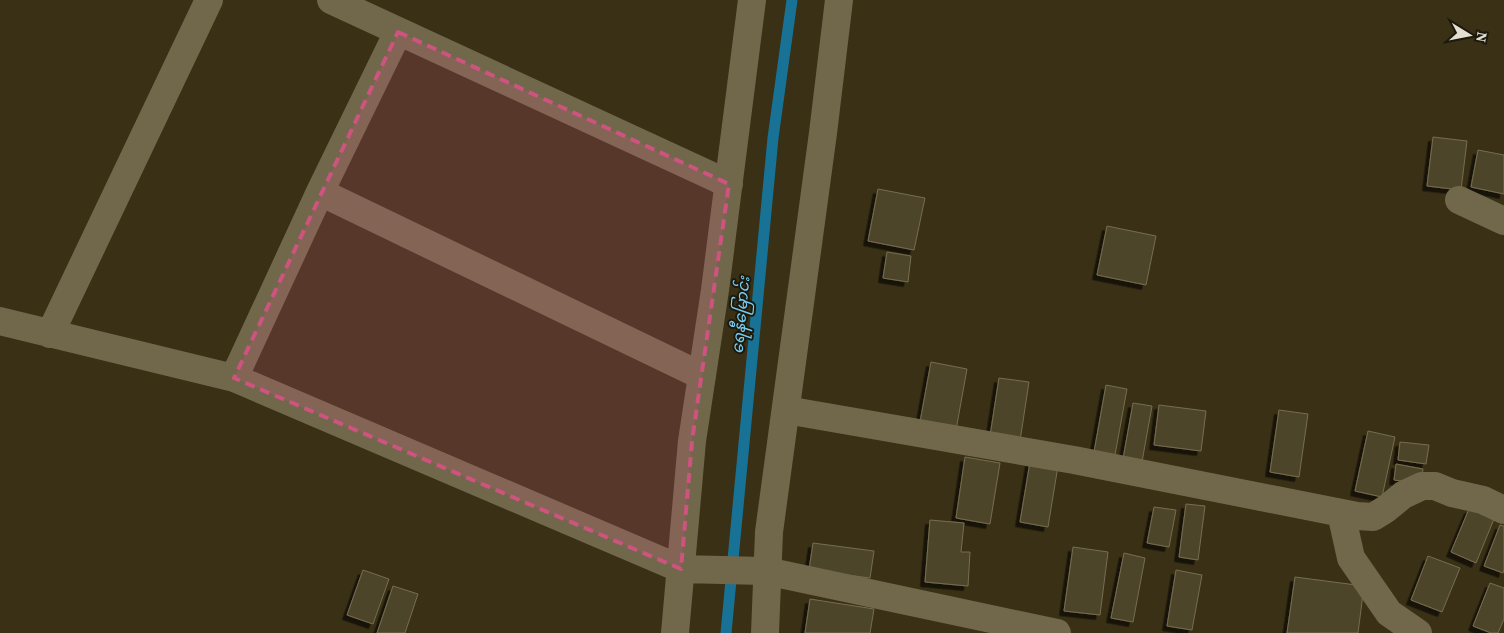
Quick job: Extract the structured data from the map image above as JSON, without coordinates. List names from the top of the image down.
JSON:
{
  "water": ["ရေနီမြောင်း"],
  "north": "right"
}
